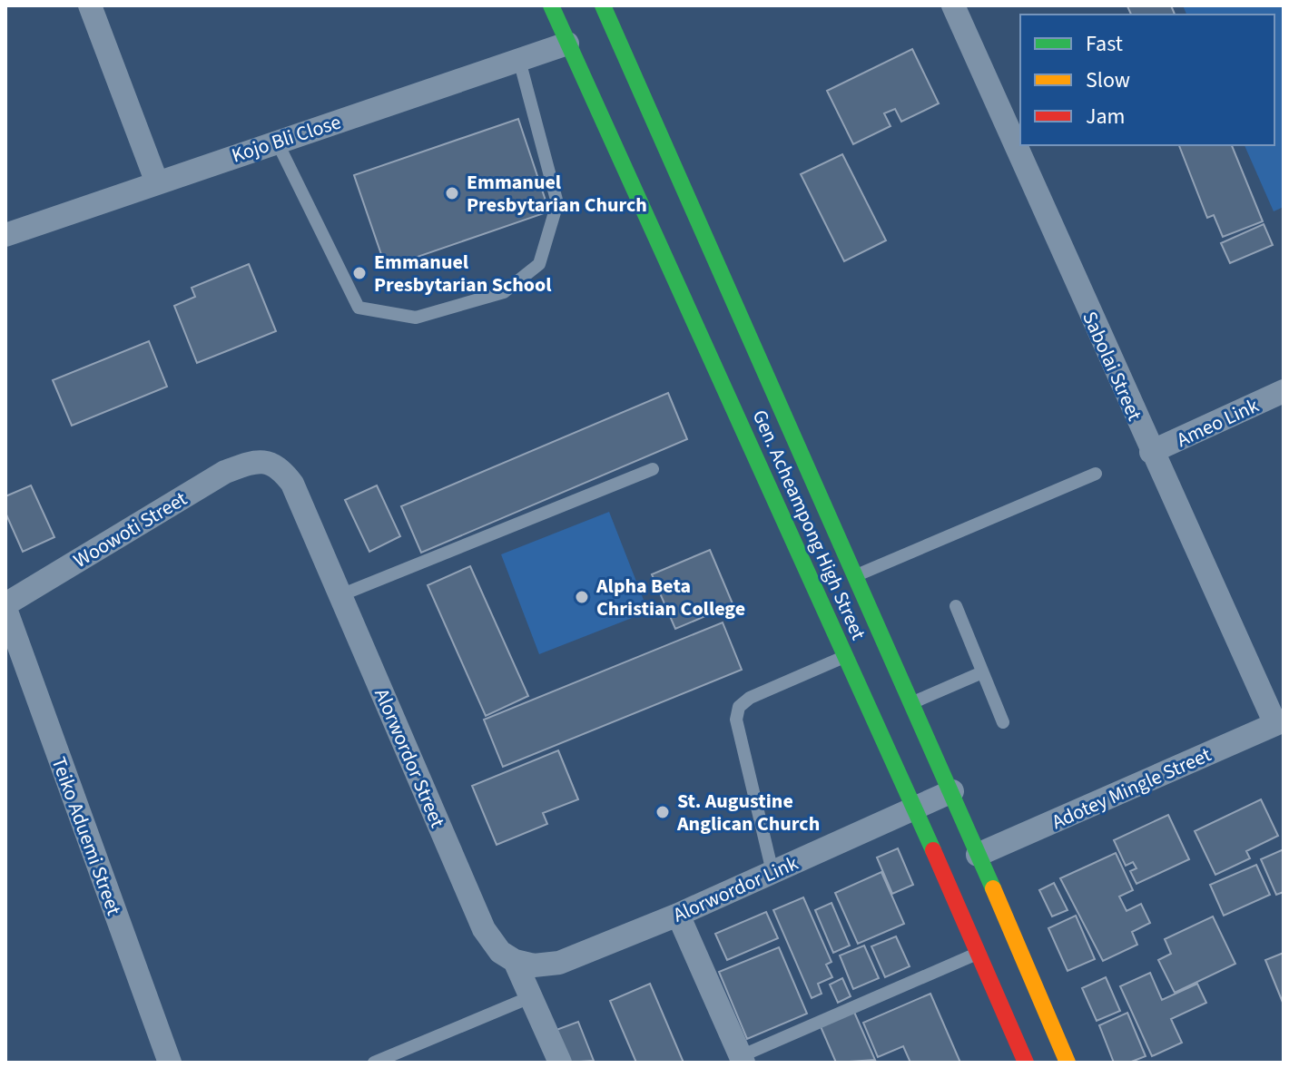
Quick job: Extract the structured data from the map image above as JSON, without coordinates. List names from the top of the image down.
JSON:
{
  "streets": {
    "main road": ["Gen. Acheampong High Street"],
    "street": [
      "Kojo Bli Close",
      "Sabolai Street",
      "Ameo Link",
      "Woowoti Street",
      "Alorwordor Street",
      "Adotey Mingle Street",
      "Teiko Aduemi Street",
      "Alorwordor Link"
    ]
  },
  "crossings": [
    ["Kojo Bli Close", "Gen. Acheampong High Street"],
    ["Sabolai Street", "Ameo Link"],
    ["Sabolai Street", "Adotey Mingle Street"],
    ["Gen. Acheampong High Street", "Adotey Mingle Street"],
    ["Gen. Acheampong High Street", "Alorwordor Link"],
    ["Woowoti Street", "Alorwordor Street"],
    ["Woowoti Street", "Teiko Aduemi Street"],
    ["Alorwordor Street", "Alorwordor Link"]
  ],
  "places": [
    "Emmanuel Presbytarian Church",
    "Emmanuel Presbytarian School",
    "Alpha Beta Christian College",
    "St. Augustine Anglican Church"
  ],
  "legend": ["Fast", "Slow", "Jam"]
}
